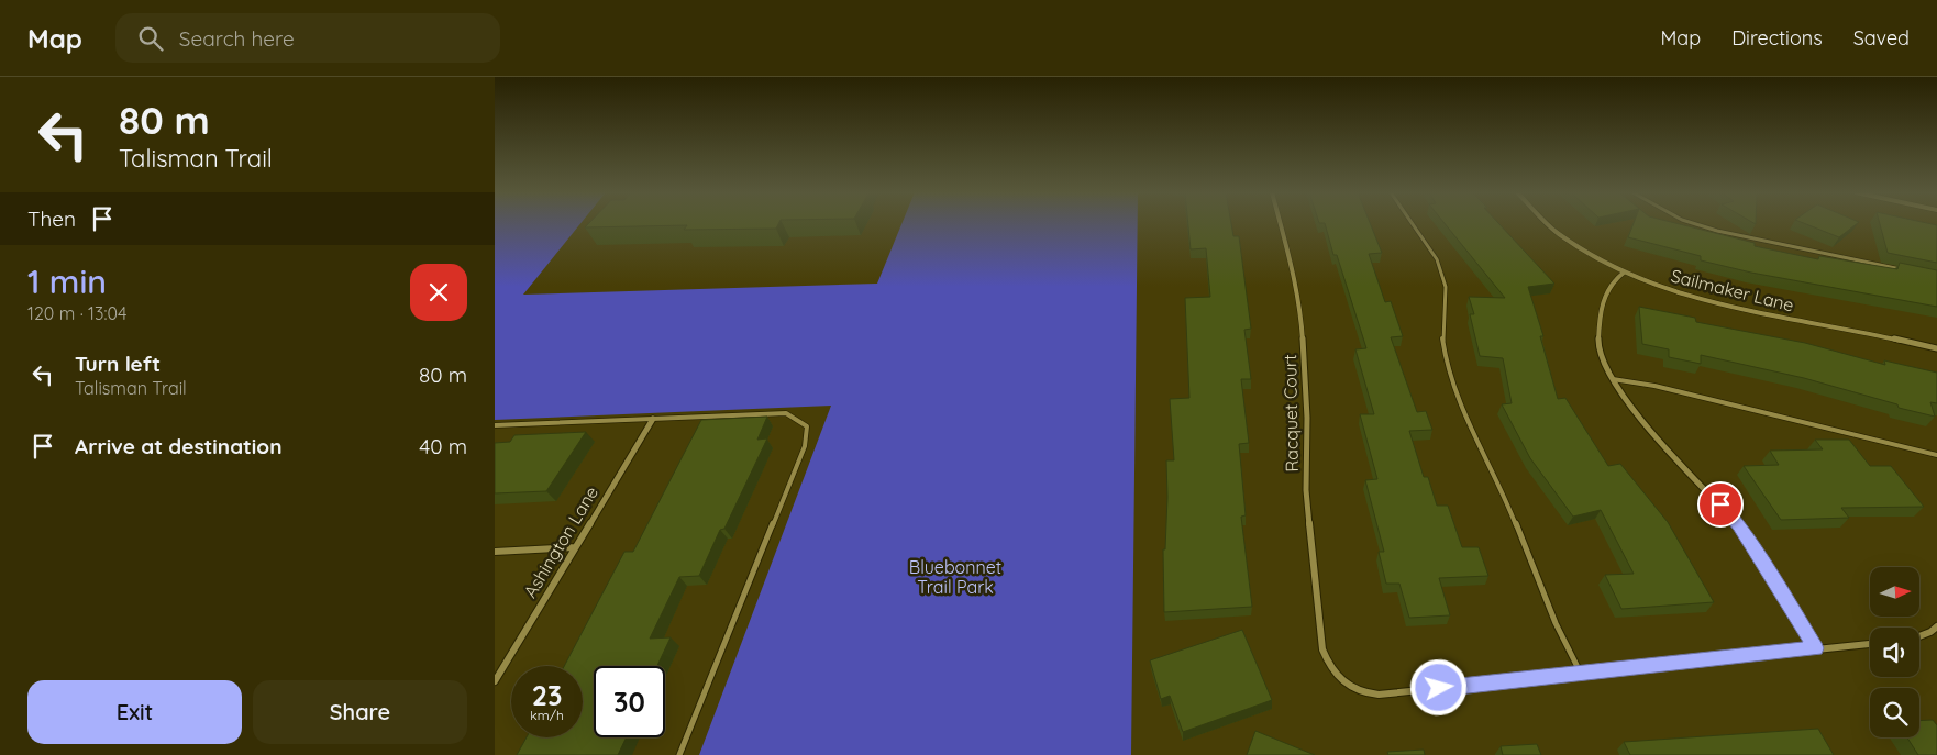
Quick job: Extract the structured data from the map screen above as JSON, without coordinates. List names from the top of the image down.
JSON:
{
  "streets": {
    "street": ["Sailmaker Lane", "Racquet Court", "Ashington Lane"]
  },
  "parks": ["Bluebonnet Trail Park"],
  "north": "right",
  "page": {
    "header": "Map",
    "search": "Search here",
    "nav": ["Map", "Directions", "Saved"],
    "turn": ["80 m", "Talisman Trail"],
    "then": "Then",
    "heading": ["1 min", "120 m · 13:04"],
    "list": [
      {
        "name": "Turn left",
        "note": "Talisman Trail",
        "value": "80 m"
      },
      {
        "name": "Arrive at destination",
        "value": "40 m"
      }
    ],
    "speed": "23 km/h",
    "limit": "30",
    "buttons": ["Exit", "Share"]
  }
}
